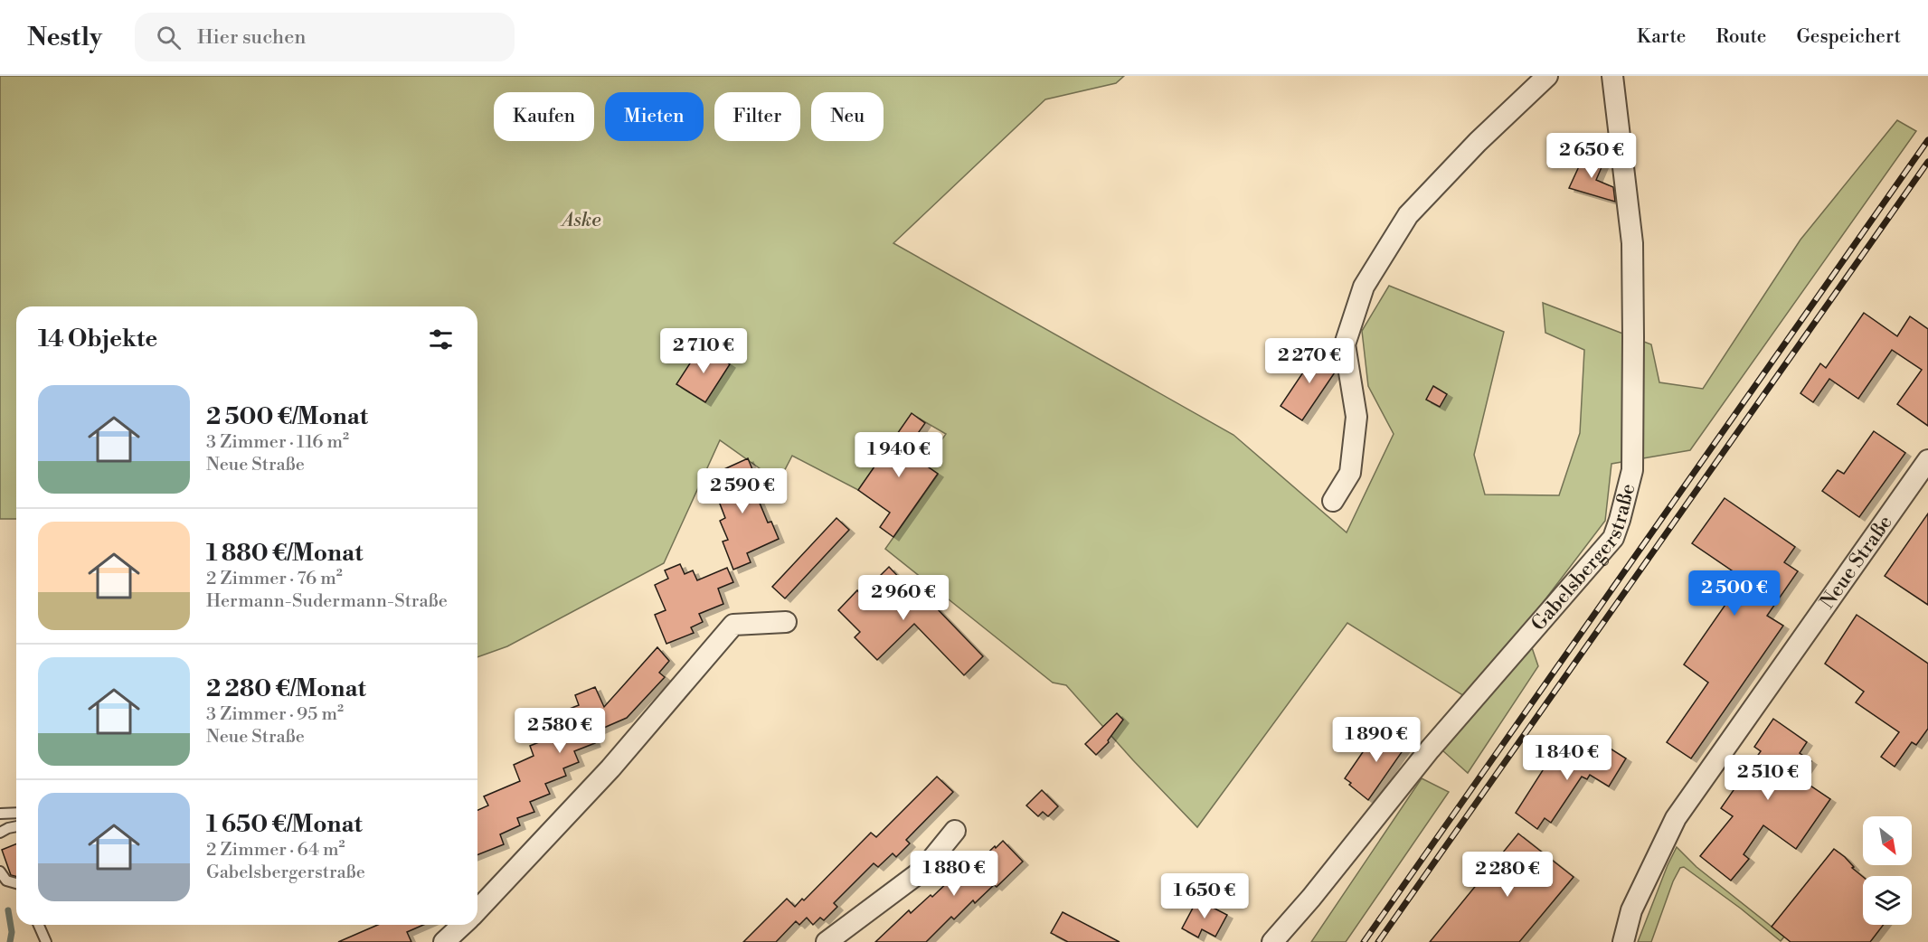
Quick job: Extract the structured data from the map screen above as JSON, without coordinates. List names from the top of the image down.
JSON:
{
  "streets": {
    "street": ["Gabelsbergerstraße", "Neue Straße"]
  },
  "parks": ["Aske"],
  "north": "bottom right",
  "page": {
    "header": "Nestly",
    "search": "Hier suchen",
    "nav": ["Karte", "Route", "Gespeichert"],
    "chip": [
      "Kaufen",
      "Mieten",
      "Filter",
      "Neu"
    ],
    "price": [
      "2 650 €",
      "2 710 €",
      "2 270 €",
      "1 940 €",
      "2 590 €",
      "2 500 €",
      "2 960 €",
      "2 580 €",
      "1 890 €",
      "1 840 €",
      "2 510 €",
      "1 880 €",
      "2 280 €",
      "1 650 €"
    ],
    "heading": "14 Objekte",
    "list": [
      {
        "name": "2 500 €/Monat",
        "note": "3 Zimmer · 116 m² · Neue Straße"
      },
      {
        "name": "1 880 €/Monat",
        "note": "2 Zimmer · 76 m² · Hermann-Sudermann-Straße"
      },
      {
        "name": "2 280 €/Monat",
        "note": "3 Zimmer · 95 m² · Neue Straße"
      },
      {
        "name": "1 650 €/Monat",
        "note": "2 Zimmer · 64 m² · Gabelsbergerstraße"
      }
    ]
  }
}
